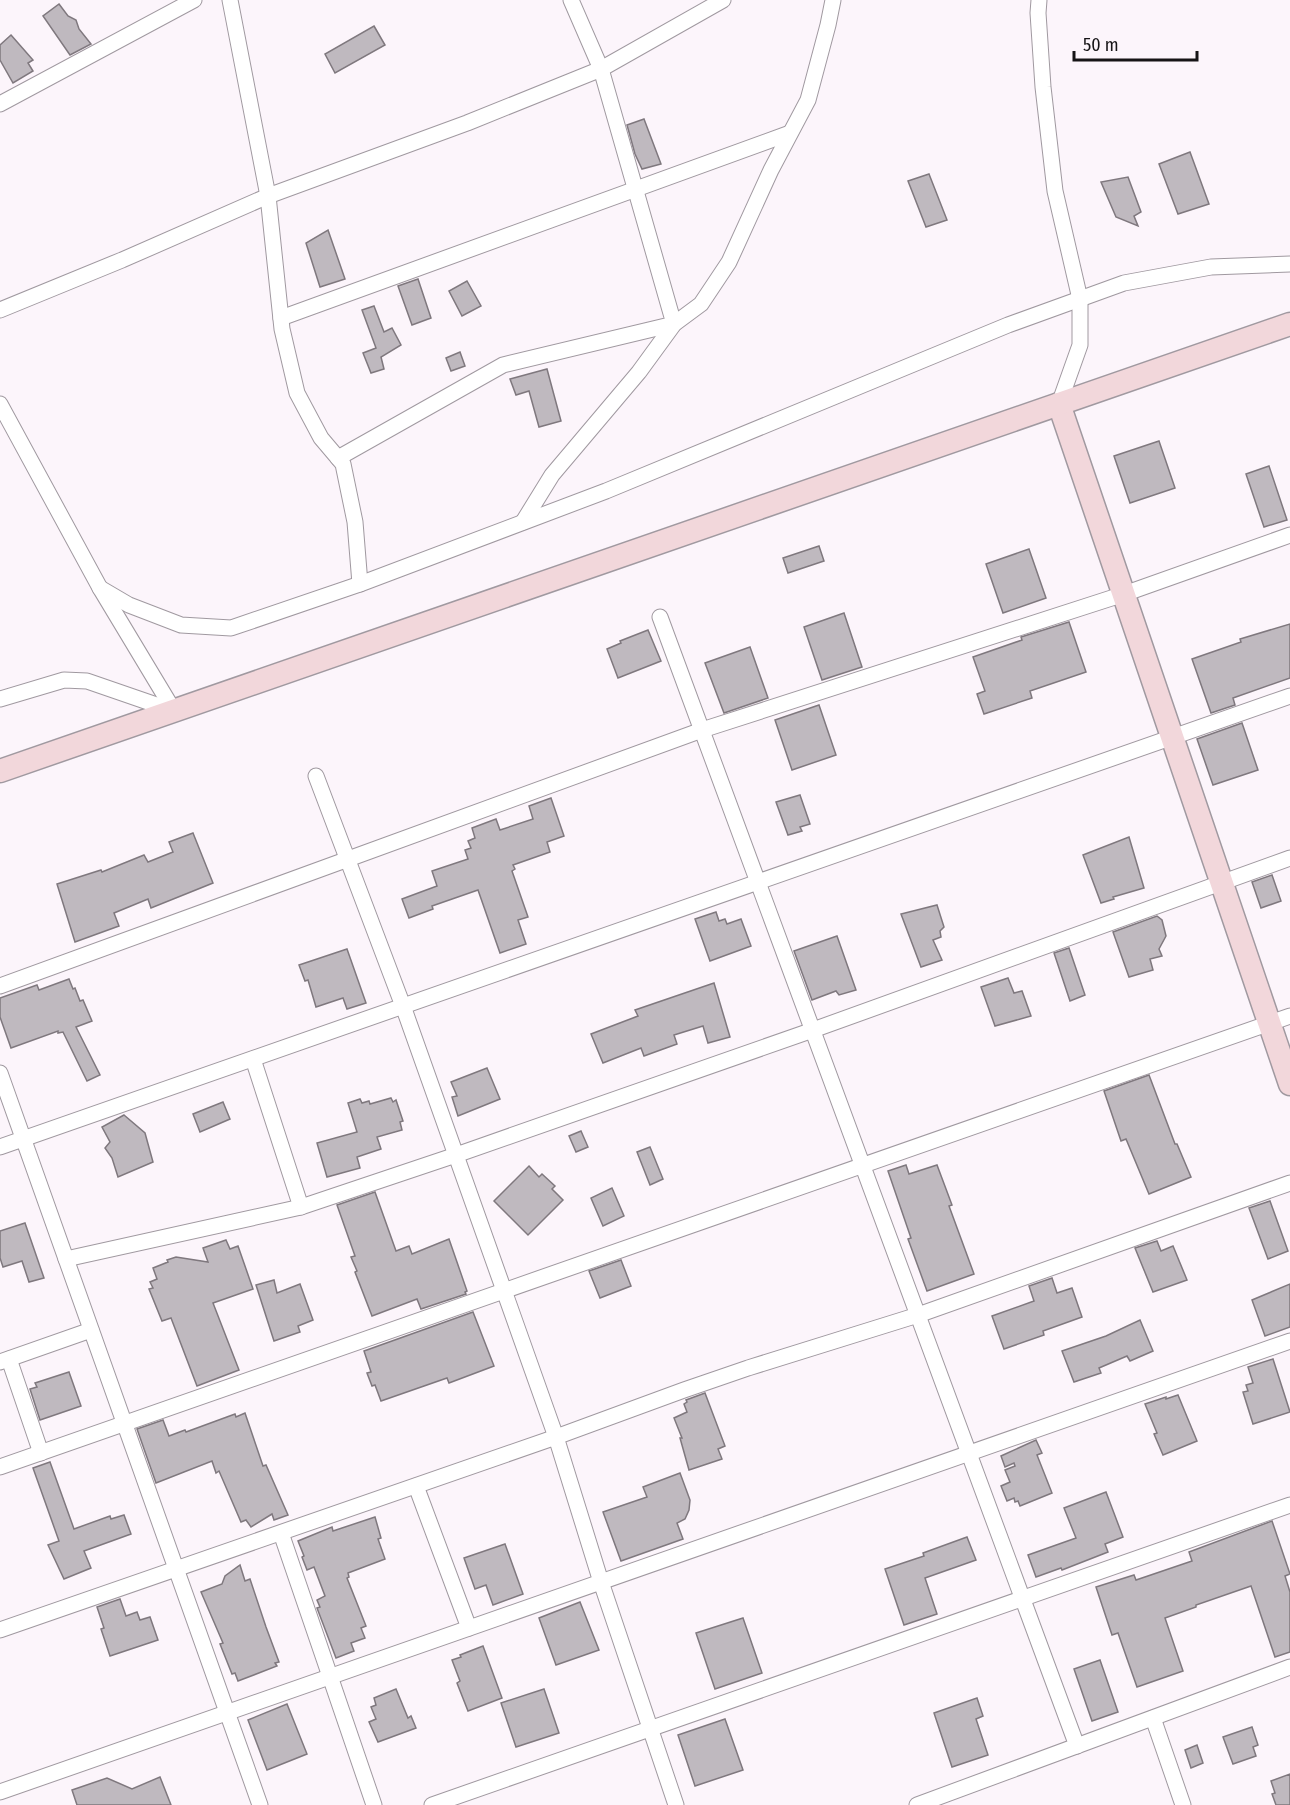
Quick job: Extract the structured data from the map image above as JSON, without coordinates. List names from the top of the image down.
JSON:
{
  "scale_bar": "50 m"
}
